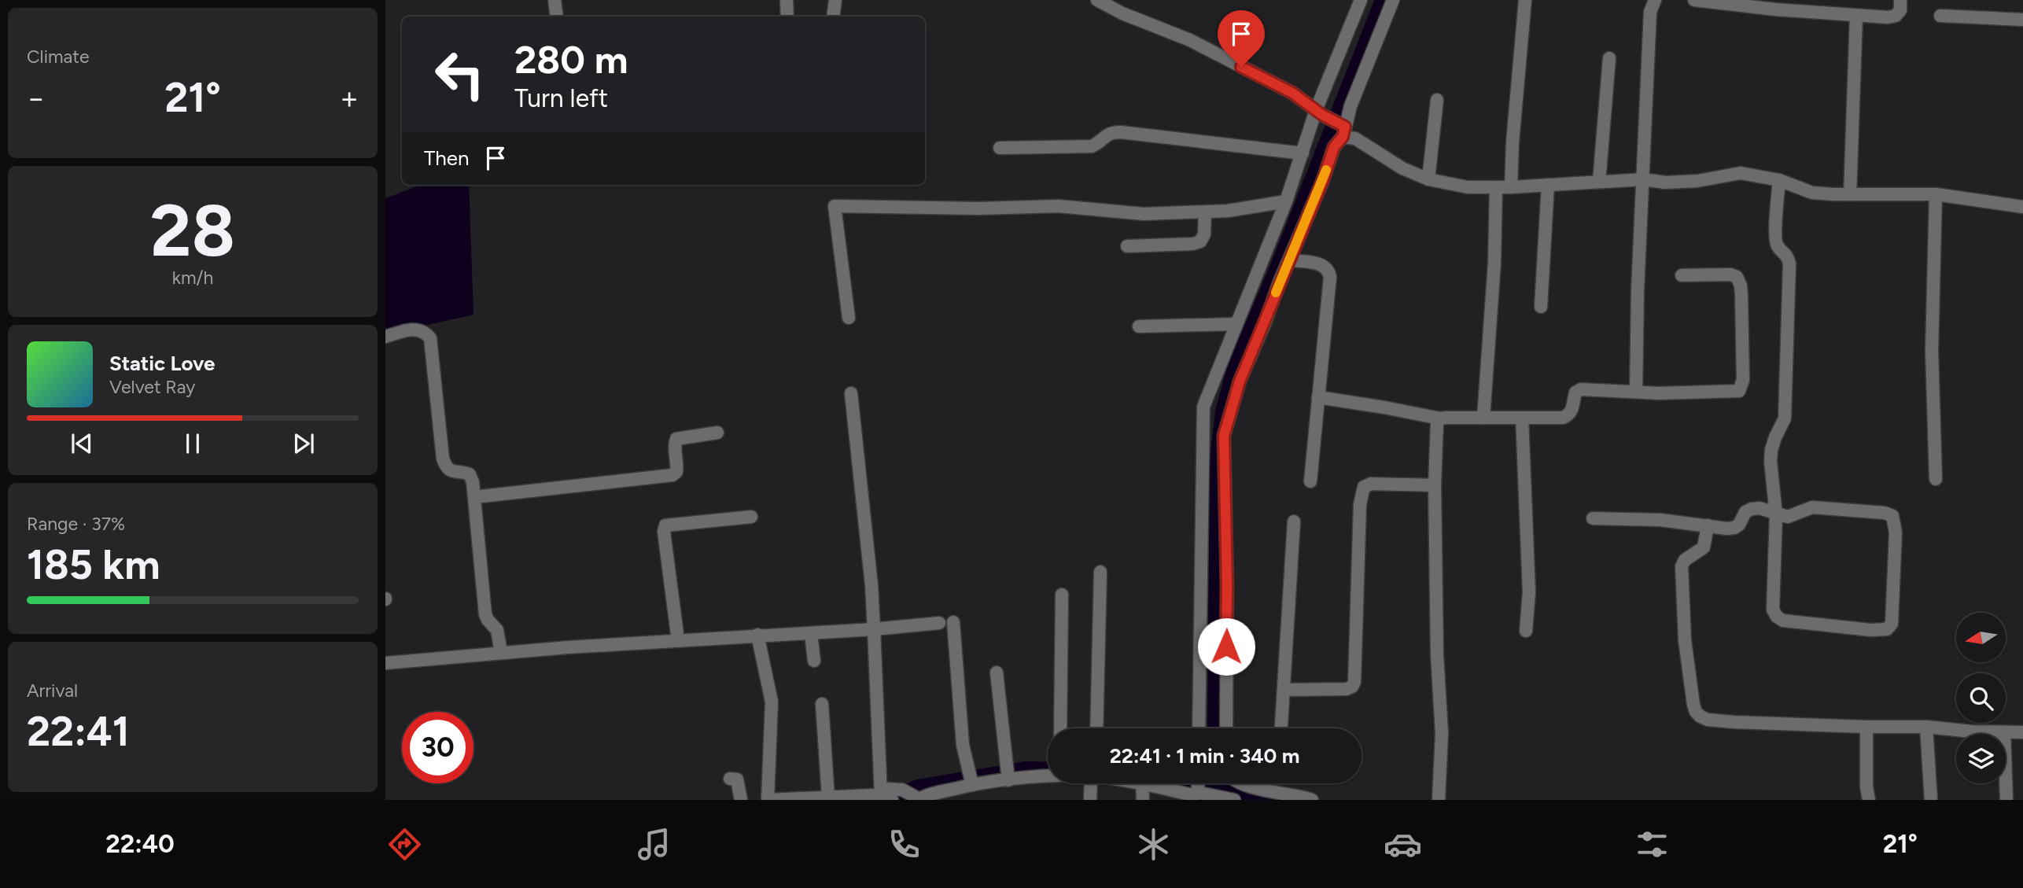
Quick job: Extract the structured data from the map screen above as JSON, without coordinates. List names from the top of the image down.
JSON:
{
  "north": "left",
  "page": {
    "tile": [
      "Climate",
      ["28", "km/h"],
      ["Range · 37%", "185 km"],
      ["Arrival", "22:41"]
    ],
    "turn": ["280 m", "Turn left"],
    "heat": ["−", "21°", "+"],
    "then": "Then",
    "song": ["Static Love", "Velvet Ray"],
    "limit": "30",
    "trip": "22:41 · 1 min · 340 m",
    "tabs": ["22:40", "21°"]
  }
}
